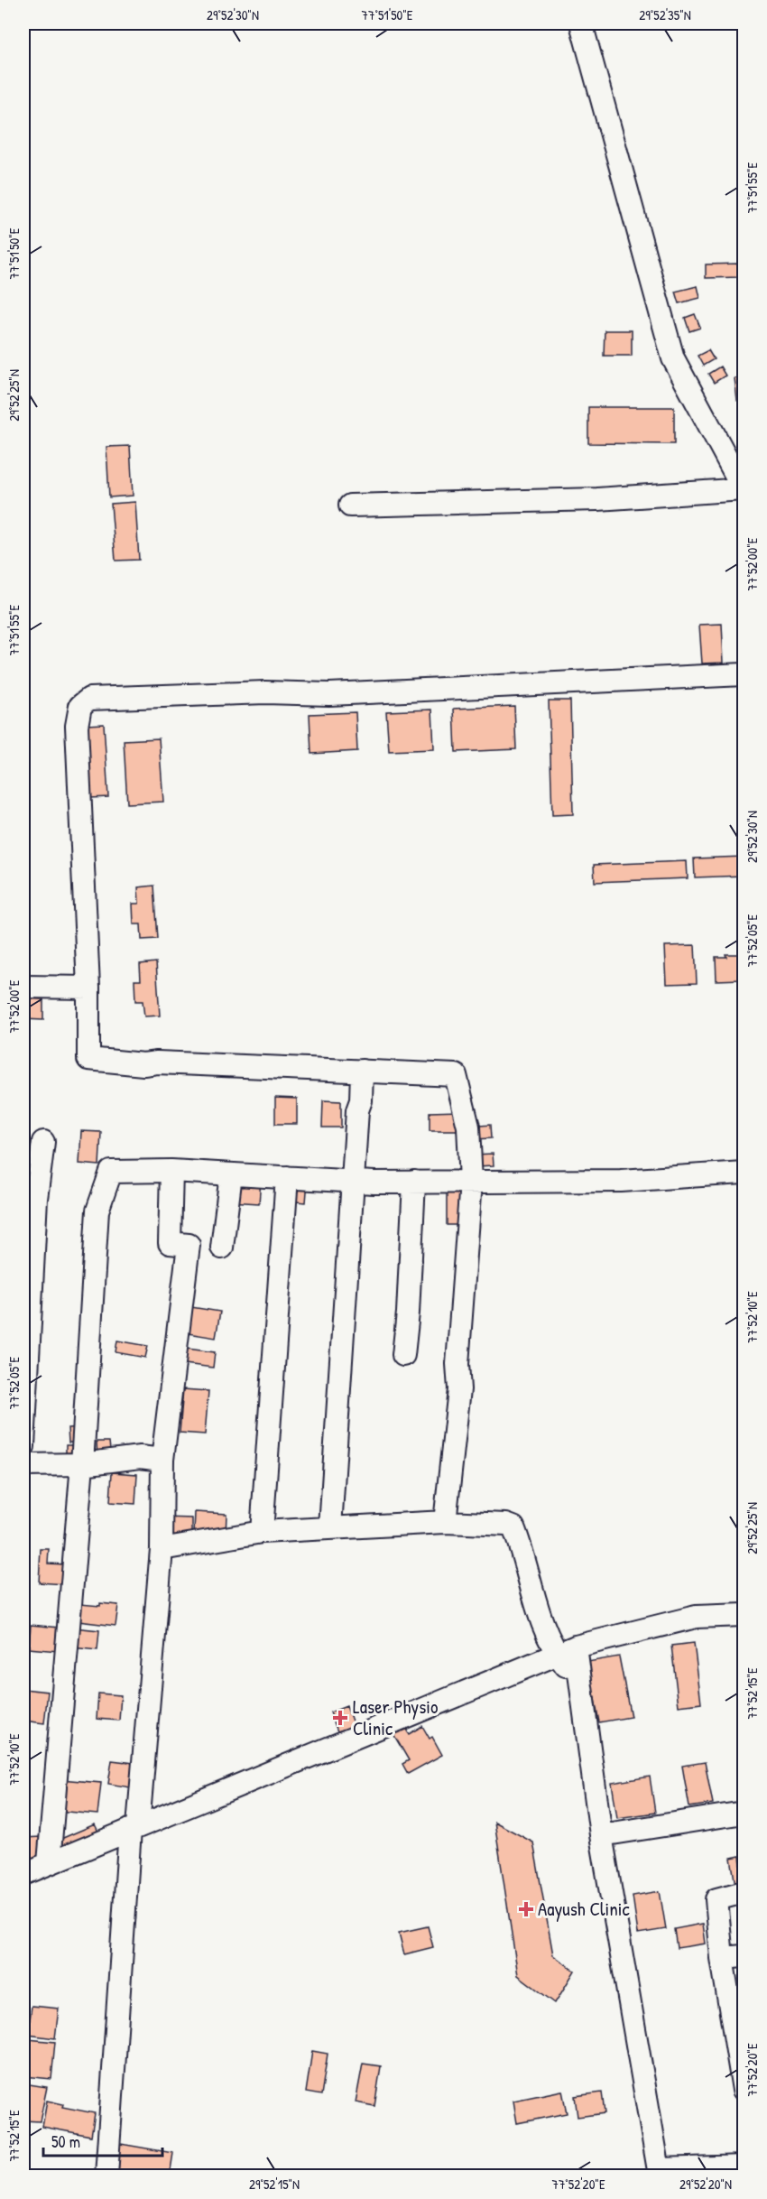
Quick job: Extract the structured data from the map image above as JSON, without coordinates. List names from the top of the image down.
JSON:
{
  "places": {
    "health": ["Laser Physio Clinic", "Aayush Clinic"]
  },
  "scale_bar": "50 m",
  "coordinates": [
    "29°52'30\"N",
    "77°51'50\"E",
    "29°52'35\"N",
    "77°51'55\"E",
    "29°52'25\"N",
    "77°52'00\"E",
    "77°52'05\"E",
    "77°52'10\"E",
    "77°52'15\"E",
    "77°52'20\"E",
    "29°52'15\"N",
    "29°52'20\"N"
  ]
}
